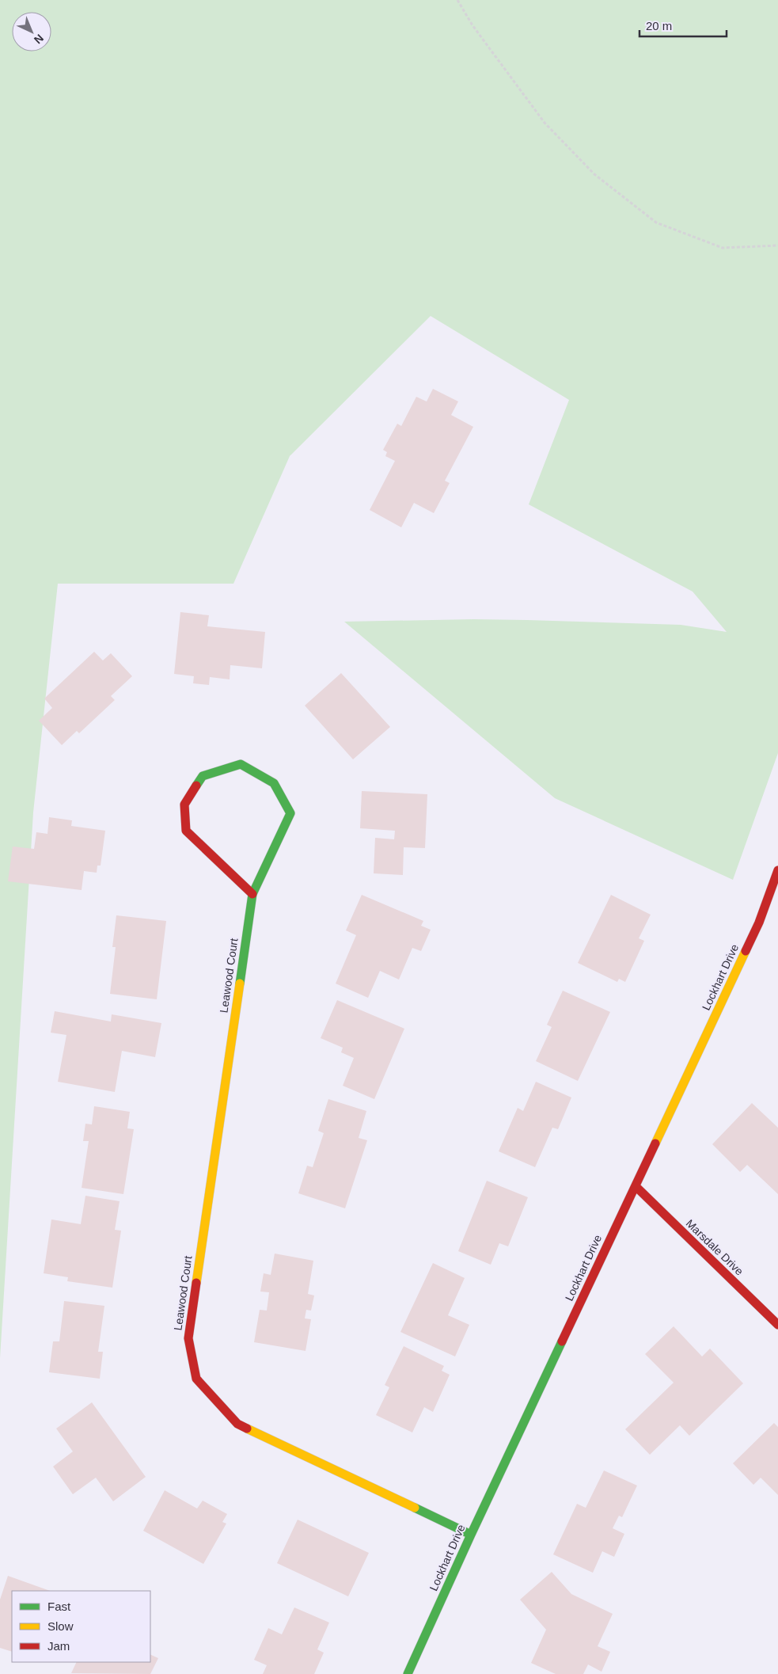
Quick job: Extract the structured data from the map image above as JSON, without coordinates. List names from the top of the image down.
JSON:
{
  "streets": {
    "street": ["Leawood Court", "Lockhart Drive", "Marsdale Drive"]
  },
  "crossings": [
    ["Leawood Court", "Lockhart Drive"],
    ["Lockhart Drive", "Marsdale Drive"]
  ],
  "legend": ["Fast", "Slow", "Jam"],
  "scale_bar": "20 m",
  "north": "bottom right"
}
